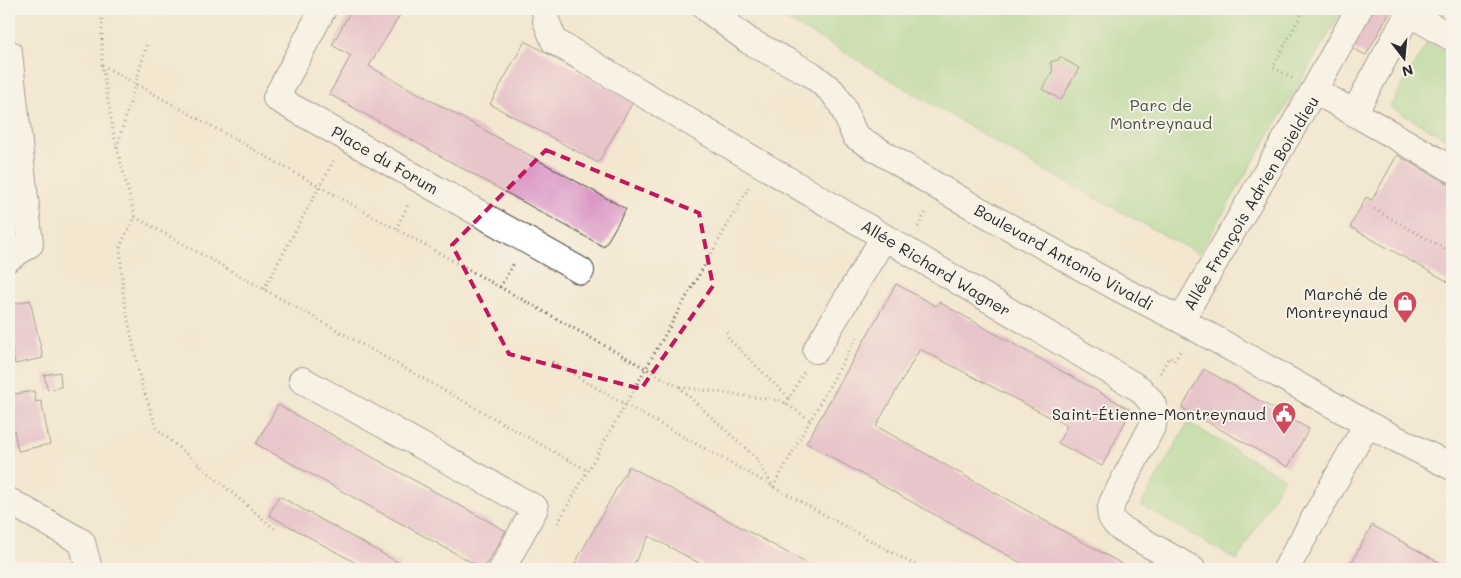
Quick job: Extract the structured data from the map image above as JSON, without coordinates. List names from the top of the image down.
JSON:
{
  "streets": {
    "street": [
      "Place du Forum",
      "Allée François Adrien Boieldieu",
      "Boulevard Antonio Vivaldi",
      "Allée Richard Wagner"
    ]
  },
  "crossings": [
    ["Allée François Adrien Boieldieu", "Boulevard Antonio Vivaldi"]
  ],
  "parks": ["Parc de Montreynaud"],
  "places": {
    "shop": ["Marché de Montreynaud"],
    "public building": ["Saint-Étienne-Montreynaud"]
  },
  "north": "bottom"
}
